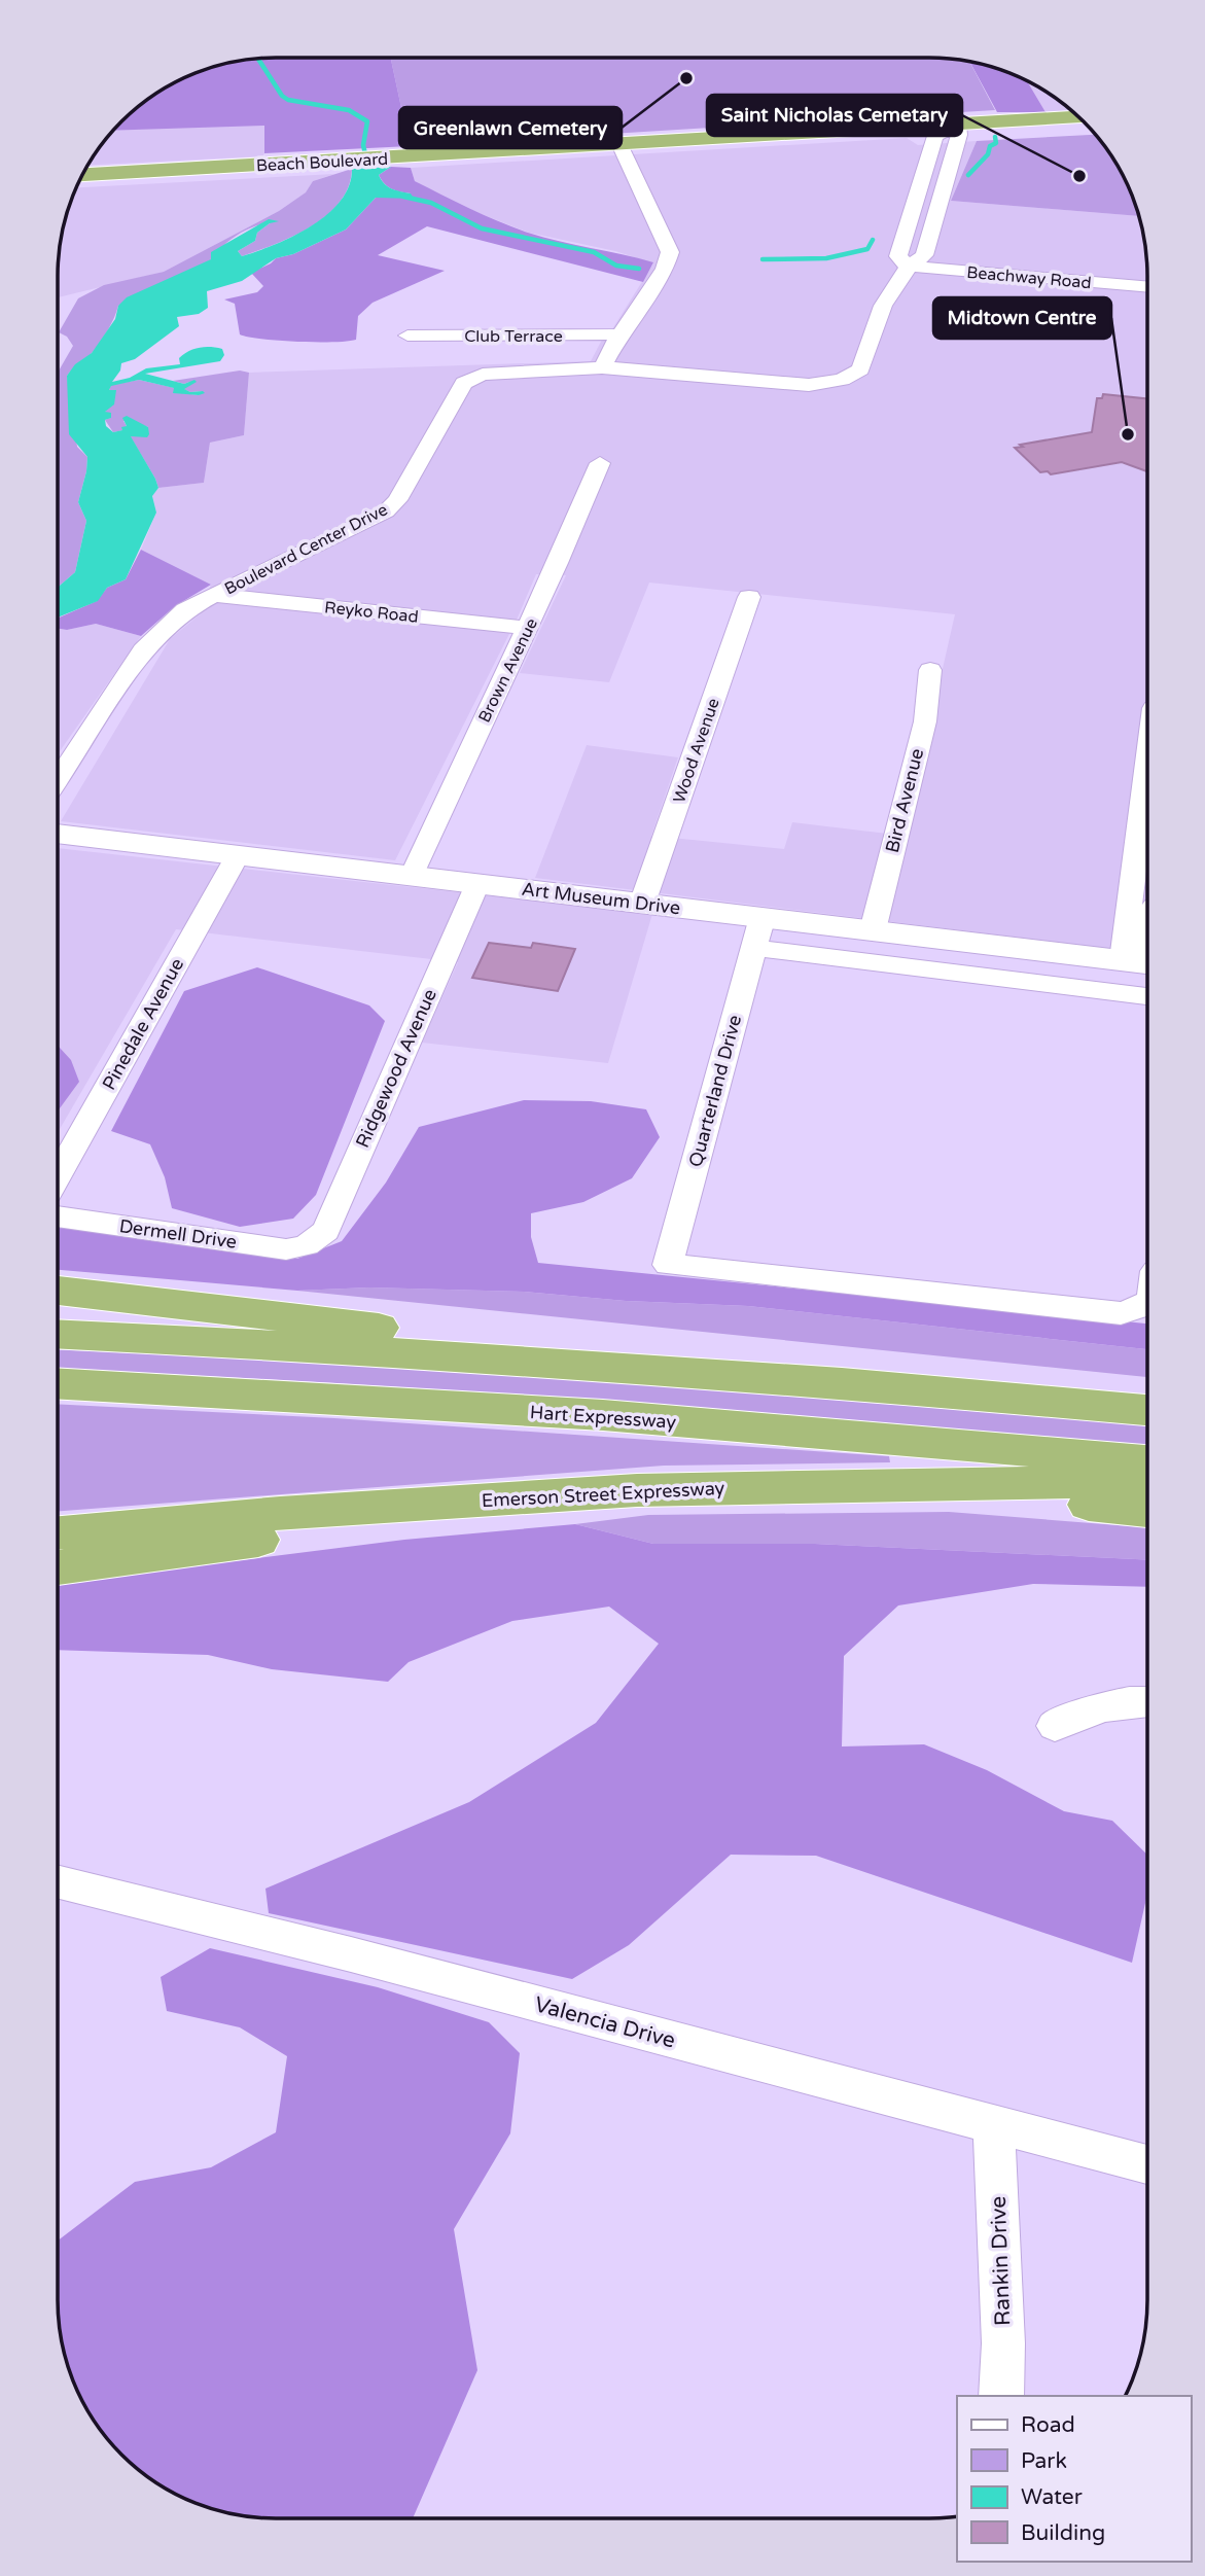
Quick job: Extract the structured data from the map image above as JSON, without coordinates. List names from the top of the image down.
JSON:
{
  "streets": {
    "highway": ["Beach Boulevard", "Hart Expressway", "Emerson Street Expressway"],
    "street": [
      "Beachway Road",
      "Club Terrace",
      "Boulevard Center Drive",
      "Reyko Road",
      "Brown Avenue",
      "Wood Avenue",
      "Bird Avenue",
      "Art Museum Drive",
      "Pinedale Avenue",
      "Ridgewood Avenue",
      "Quarterland Drive",
      "Dermell Drive",
      "Valencia Drive",
      "Rankin Drive"
    ]
  },
  "crossings": [
    ["Beach Boulevard", "Boulevard Center Drive"],
    ["Beachway Road", "Boulevard Center Drive"],
    ["Boulevard Center Drive", "Reyko Road"],
    ["Reyko Road", "Brown Avenue"],
    ["Brown Avenue", "Art Museum Drive"],
    ["Wood Avenue", "Art Museum Drive"],
    ["Bird Avenue", "Art Museum Drive"],
    ["Art Museum Drive", "Pinedale Avenue"],
    ["Art Museum Drive", "Ridgewood Avenue"],
    ["Art Museum Drive", "Quarterland Drive"],
    ["Ridgewood Avenue", "Dermell Drive"],
    ["Valencia Drive", "Rankin Drive"]
  ],
  "places": ["Greenlawn Cemetery", "Saint Nicholas Cemetary", "Midtown Centre"],
  "legend": [
    "Road",
    "Park",
    "Water",
    "Building"
  ]
}
